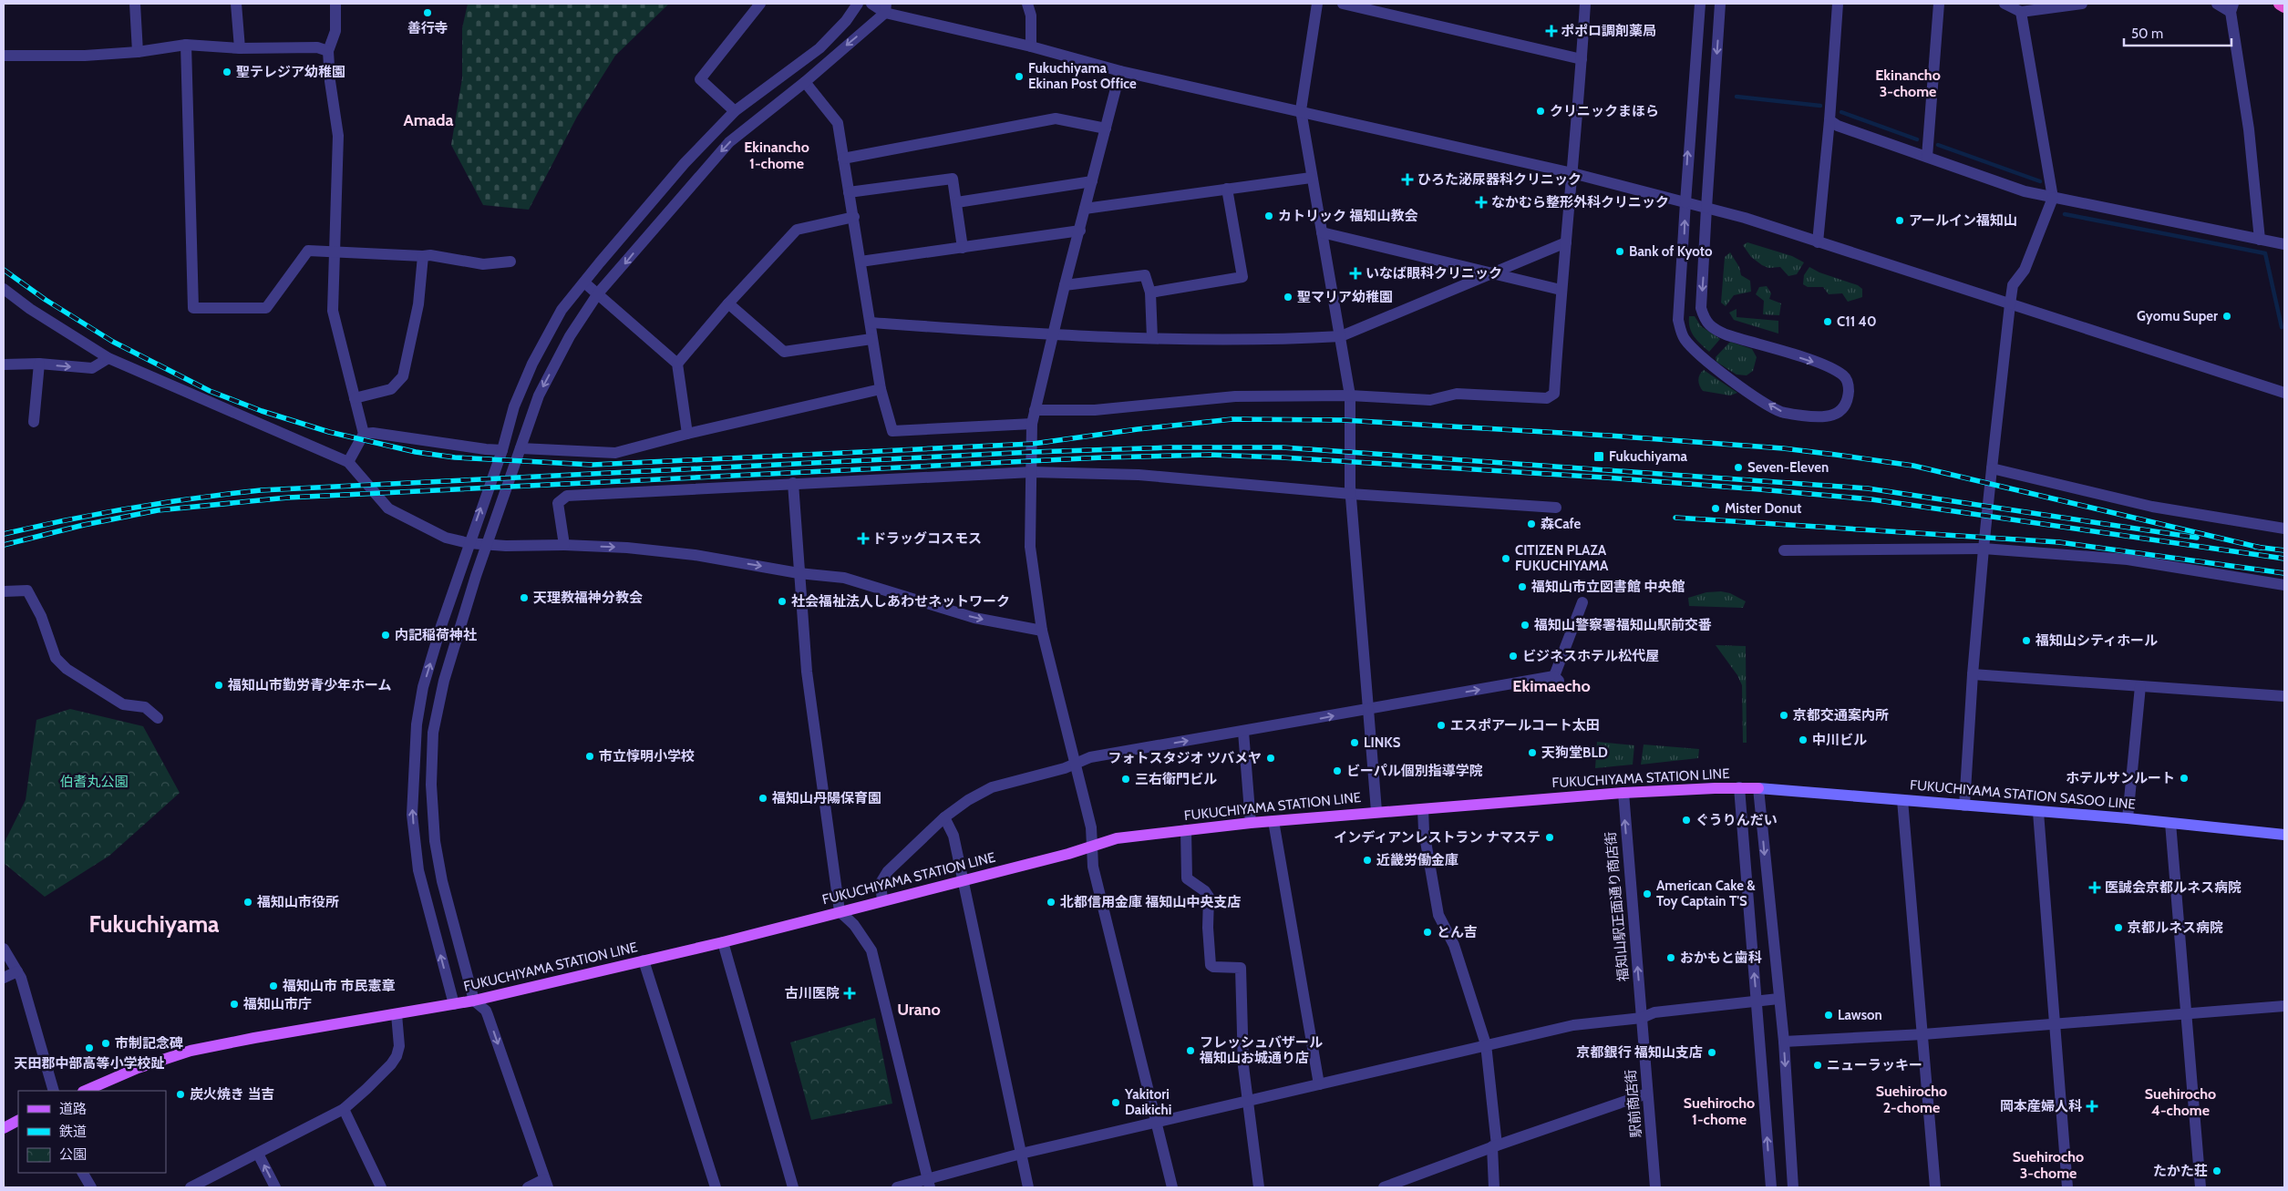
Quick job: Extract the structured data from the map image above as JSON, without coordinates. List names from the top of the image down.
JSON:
{
  "streets": {
    "main road": ["FUKUCHIYAMA STATION LINE", "FUKUCHIYAMA STATION SASOO LINE"],
    "street": ["福知山駅正面通り商店街", "駅前商店街"]
  },
  "crossings": [
    ["FUKUCHIYAMA STATION LINE", "FUKUCHIYAMA STATION SASOO LINE"],
    ["FUKUCHIYAMA STATION LINE", "福知山駅正面通り商店街"],
    ["福知山駅正面通り商店街", "駅前商店街"]
  ],
  "one_way": ["福知山駅正面通り商店街"],
  "districts": [
    "Ekinancho 3-chome",
    "Amada",
    "Ekinancho 1-chome",
    "Ekimaecho",
    "Fukuchiyama",
    "Urano",
    "Suehirocho 2-chome",
    "Suehirocho 4-chome",
    "Suehirocho 1-chome",
    "Suehirocho 3-chome"
  ],
  "parks": ["伯耆丸公園"],
  "places": {
    "other": [
      "善行寺",
      "聖テレジア幼稚園",
      "Fukuchiyama Ekinan Post Office",
      "クリニックまほら",
      "カトリック 福知山教会",
      "アールイン福知山",
      "Bank of Kyoto",
      "聖マリア幼稚園",
      "Gyomu Super",
      "C11 40",
      "Seven-Eleven",
      "Mister Donut",
      "森Cafe",
      "CITIZEN PLAZA FUKUCHIYAMA",
      "福知山市立図書館 中央館",
      "天理教福神分教会",
      "社会福祉法人しあわせネットワーク",
      "福知山警察署福知山駅前交番",
      "内記稲荷神社",
      "福知山シティホール",
      "ビジネスホテル松代屋",
      "福知山市勤労青少年ホーム",
      "京都交通案内所",
      "エスポアールコート太田",
      "中川ビル",
      "LINKS",
      "天狗堂BLD",
      "市立惇明小学校",
      "フォトスタジオ ツバメヤ",
      "ビーパル個別指導学院",
      "ホテルサンルート",
      "三右衛門ビル",
      "福知山丹陽保育園",
      "ぐうりんだい",
      "インディアンレストラン ナマステ",
      "近畿労働金庫",
      "American Cake & Toy Captain T'S",
      "福知山市役所",
      "北都信用金庫 福知山中央支店",
      "京都ルネス病院",
      "とん吉",
      "おかもと歯科",
      "福知山市 市民憲章",
      "福知山市庁",
      "Lawson",
      "市制記念碑",
      "天田郡中部高等小学校趾",
      "フレッシュバザール 福知山お城通り店",
      "京都銀行 福知山支店",
      "ニューラッキー",
      "炭火焼き 当吉",
      "Yakitori Daikichi",
      "たかた荘"
    ],
    "health": [
      "ポポロ調剤薬局",
      "ひろた泌尿器科クリニック",
      "なかむら整形外科クリニック",
      "いなば眼科クリニック",
      "ドラッグコスモス",
      "医誠会京都ルネス病院",
      "古川医院",
      "岡本産婦人科"
    ],
    "transit": ["Fukuchiyama"]
  },
  "legend": ["道路", "鉄道", "公園"],
  "scale_bar": "50 m"
}
